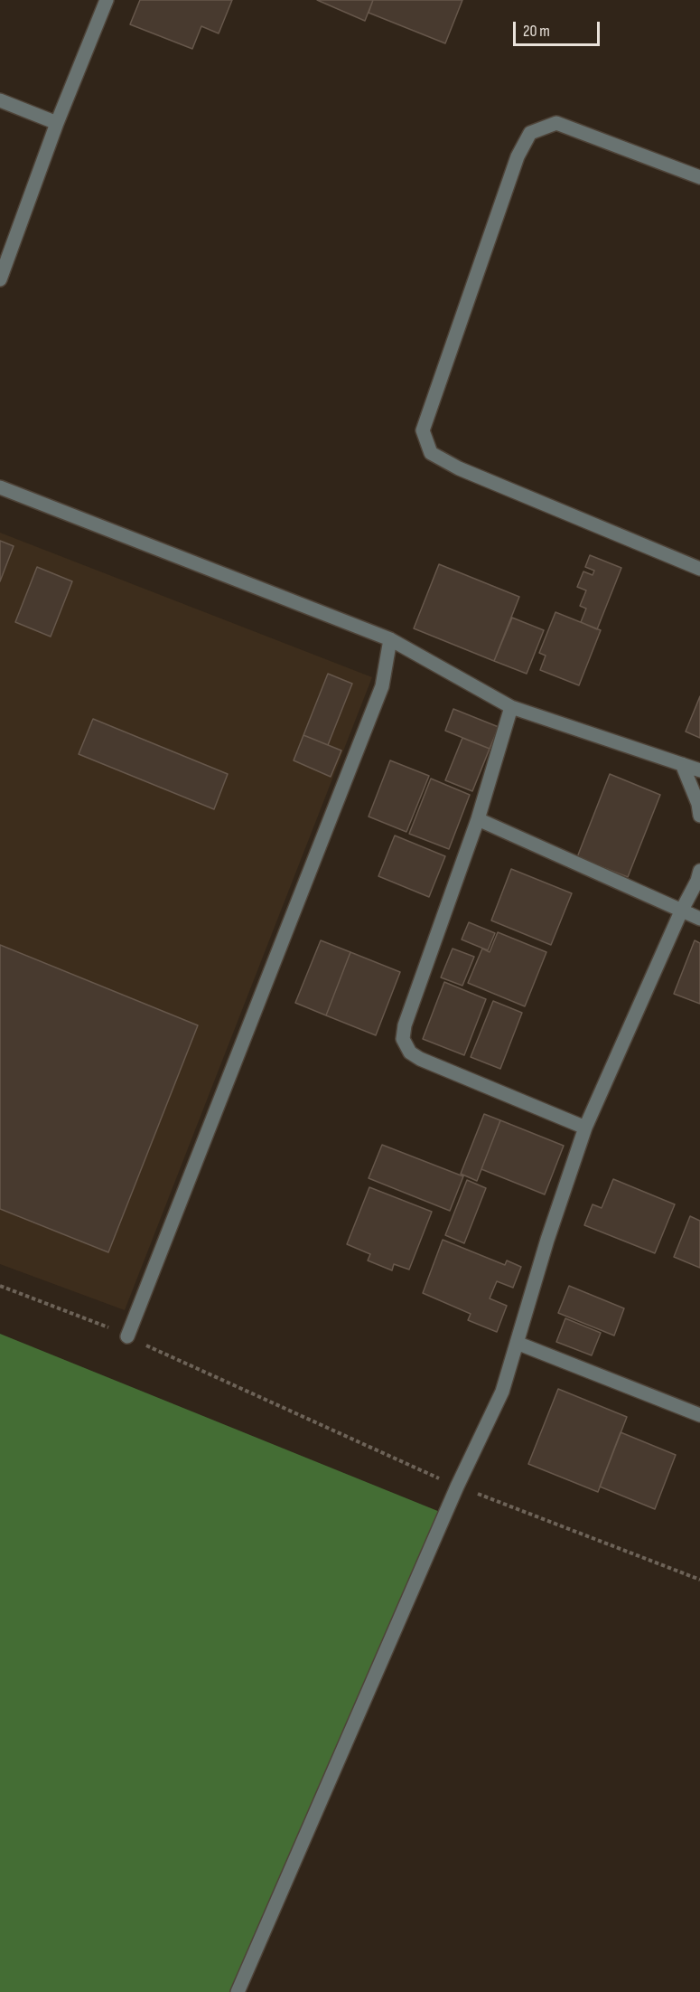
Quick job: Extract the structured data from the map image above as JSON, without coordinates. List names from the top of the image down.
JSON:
{
  "scale_bar": "20 m"
}
